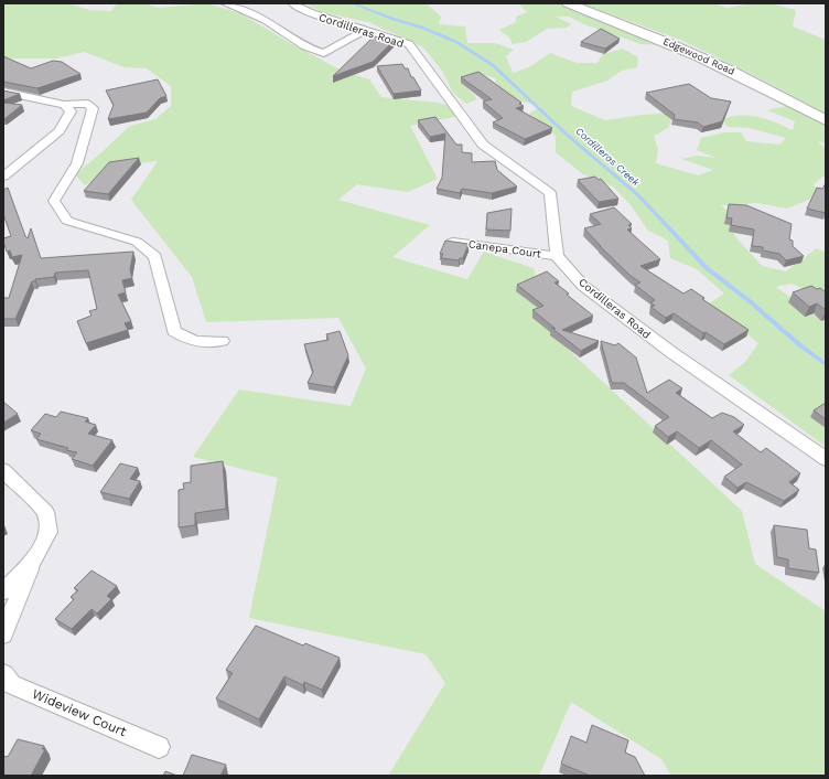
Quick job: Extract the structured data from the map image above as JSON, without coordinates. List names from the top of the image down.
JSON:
{
  "streets": {
    "main road": ["Edgewood Road"],
    "street": ["Cordilleras Road", "Canepa Court", "Wideview Court"]
  },
  "crossings": [
    ["Cordilleras Road", "Canepa Court"]
  ],
  "water": ["Cordilleras Creek"]
}
